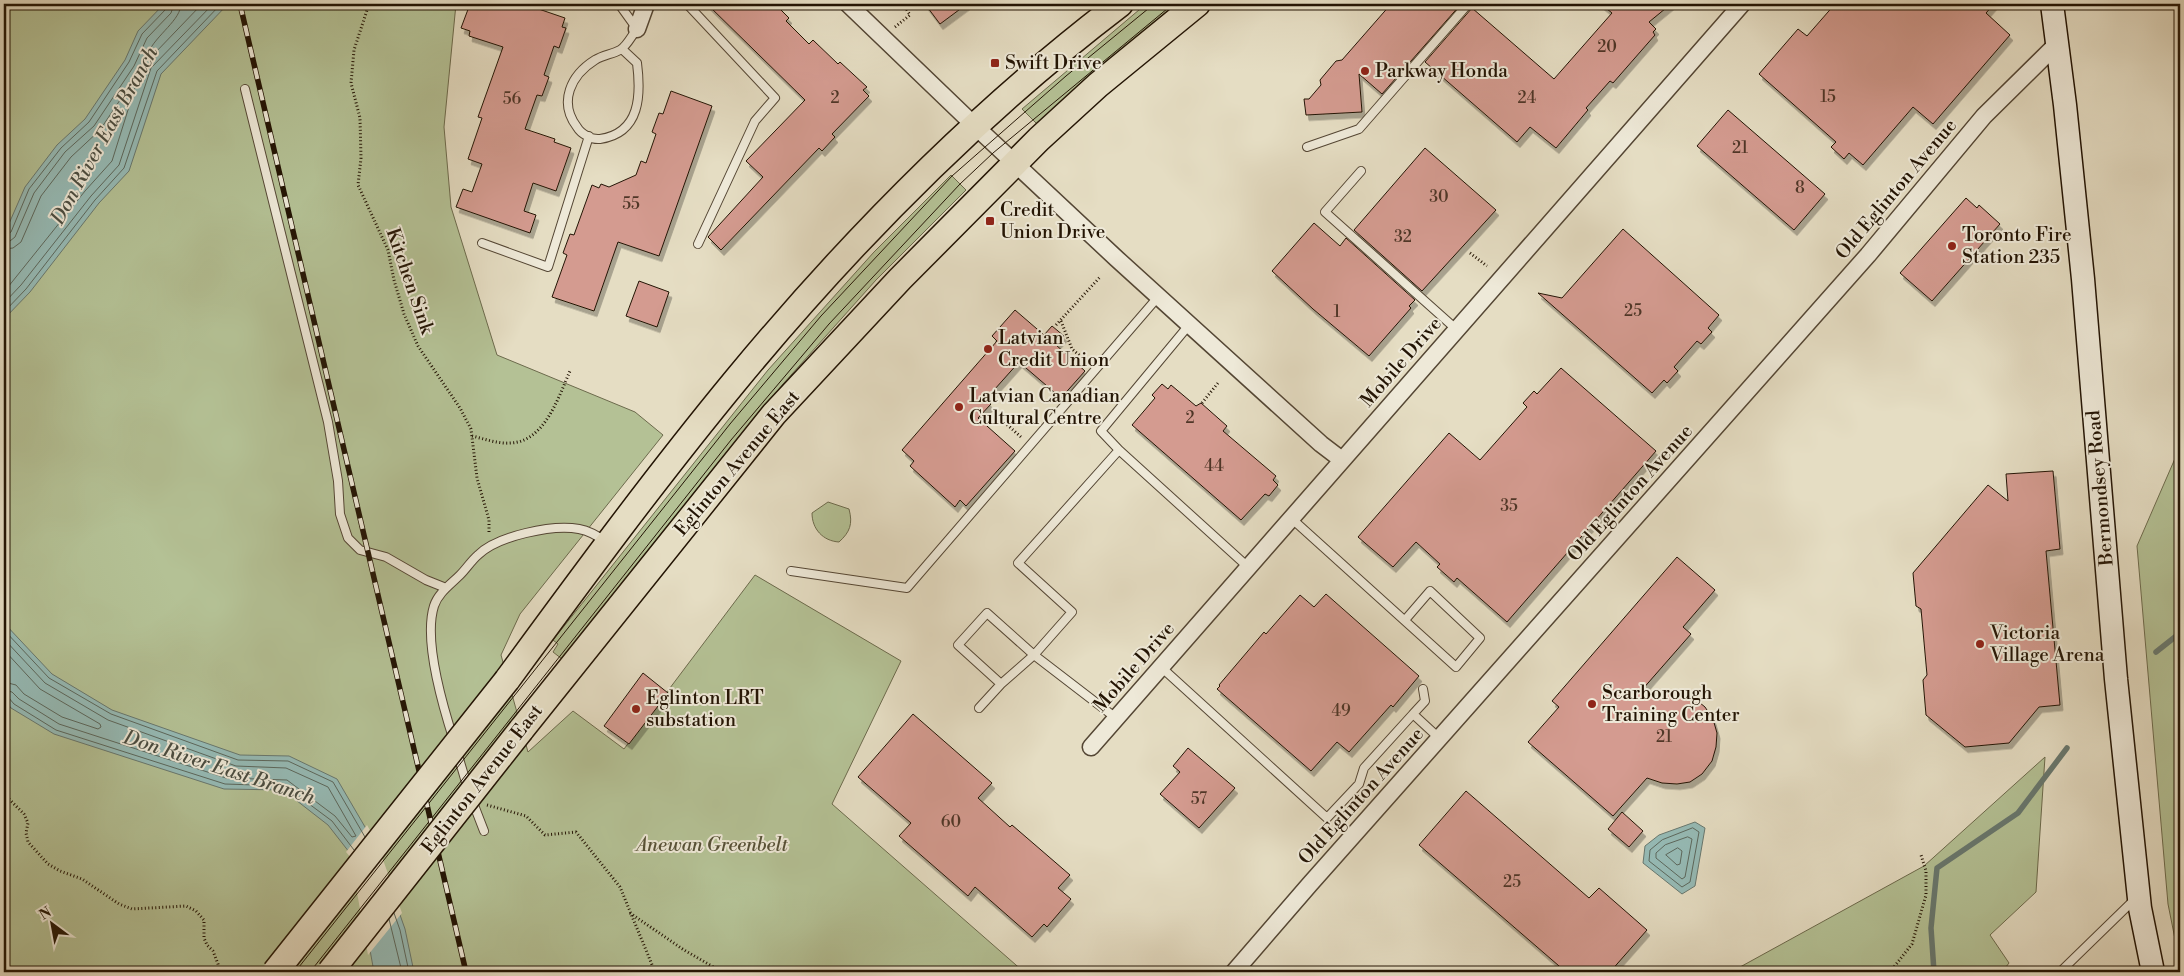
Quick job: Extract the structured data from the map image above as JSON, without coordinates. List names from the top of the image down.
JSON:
{
  "streets": {
    "main road": ["Eglinton Avenue East"],
    "street": ["Old Eglinton Avenue", "Mobile Drive", "Bermondsey Road"],
    "path": ["Kitchen Sink"]
  },
  "crossings": [
    ["Old Eglinton Avenue", "Bermondsey Road"]
  ],
  "water": ["Don River East Branch"],
  "parks": ["Anewan Greenbelt"],
  "places": {
    "transit": ["Swift Drive", "Credit Union Drive"],
    "other": [
      "Parkway Honda",
      "Toronto Fire Station 235",
      "Latvian Credit Union",
      "Latvian Canadian Cultural Centre",
      "Victoria Village Arena",
      "Scarborough Training Center",
      "Eglinton LRT substation"
    ]
  },
  "house_numbers": [
    "20",
    "15",
    "2",
    "24",
    "56",
    "21",
    "8",
    "30",
    "55",
    "32",
    "25",
    "1",
    "2",
    "44",
    "35",
    "49",
    "21",
    "57",
    "60",
    "25"
  ],
  "north": "top left"
}
